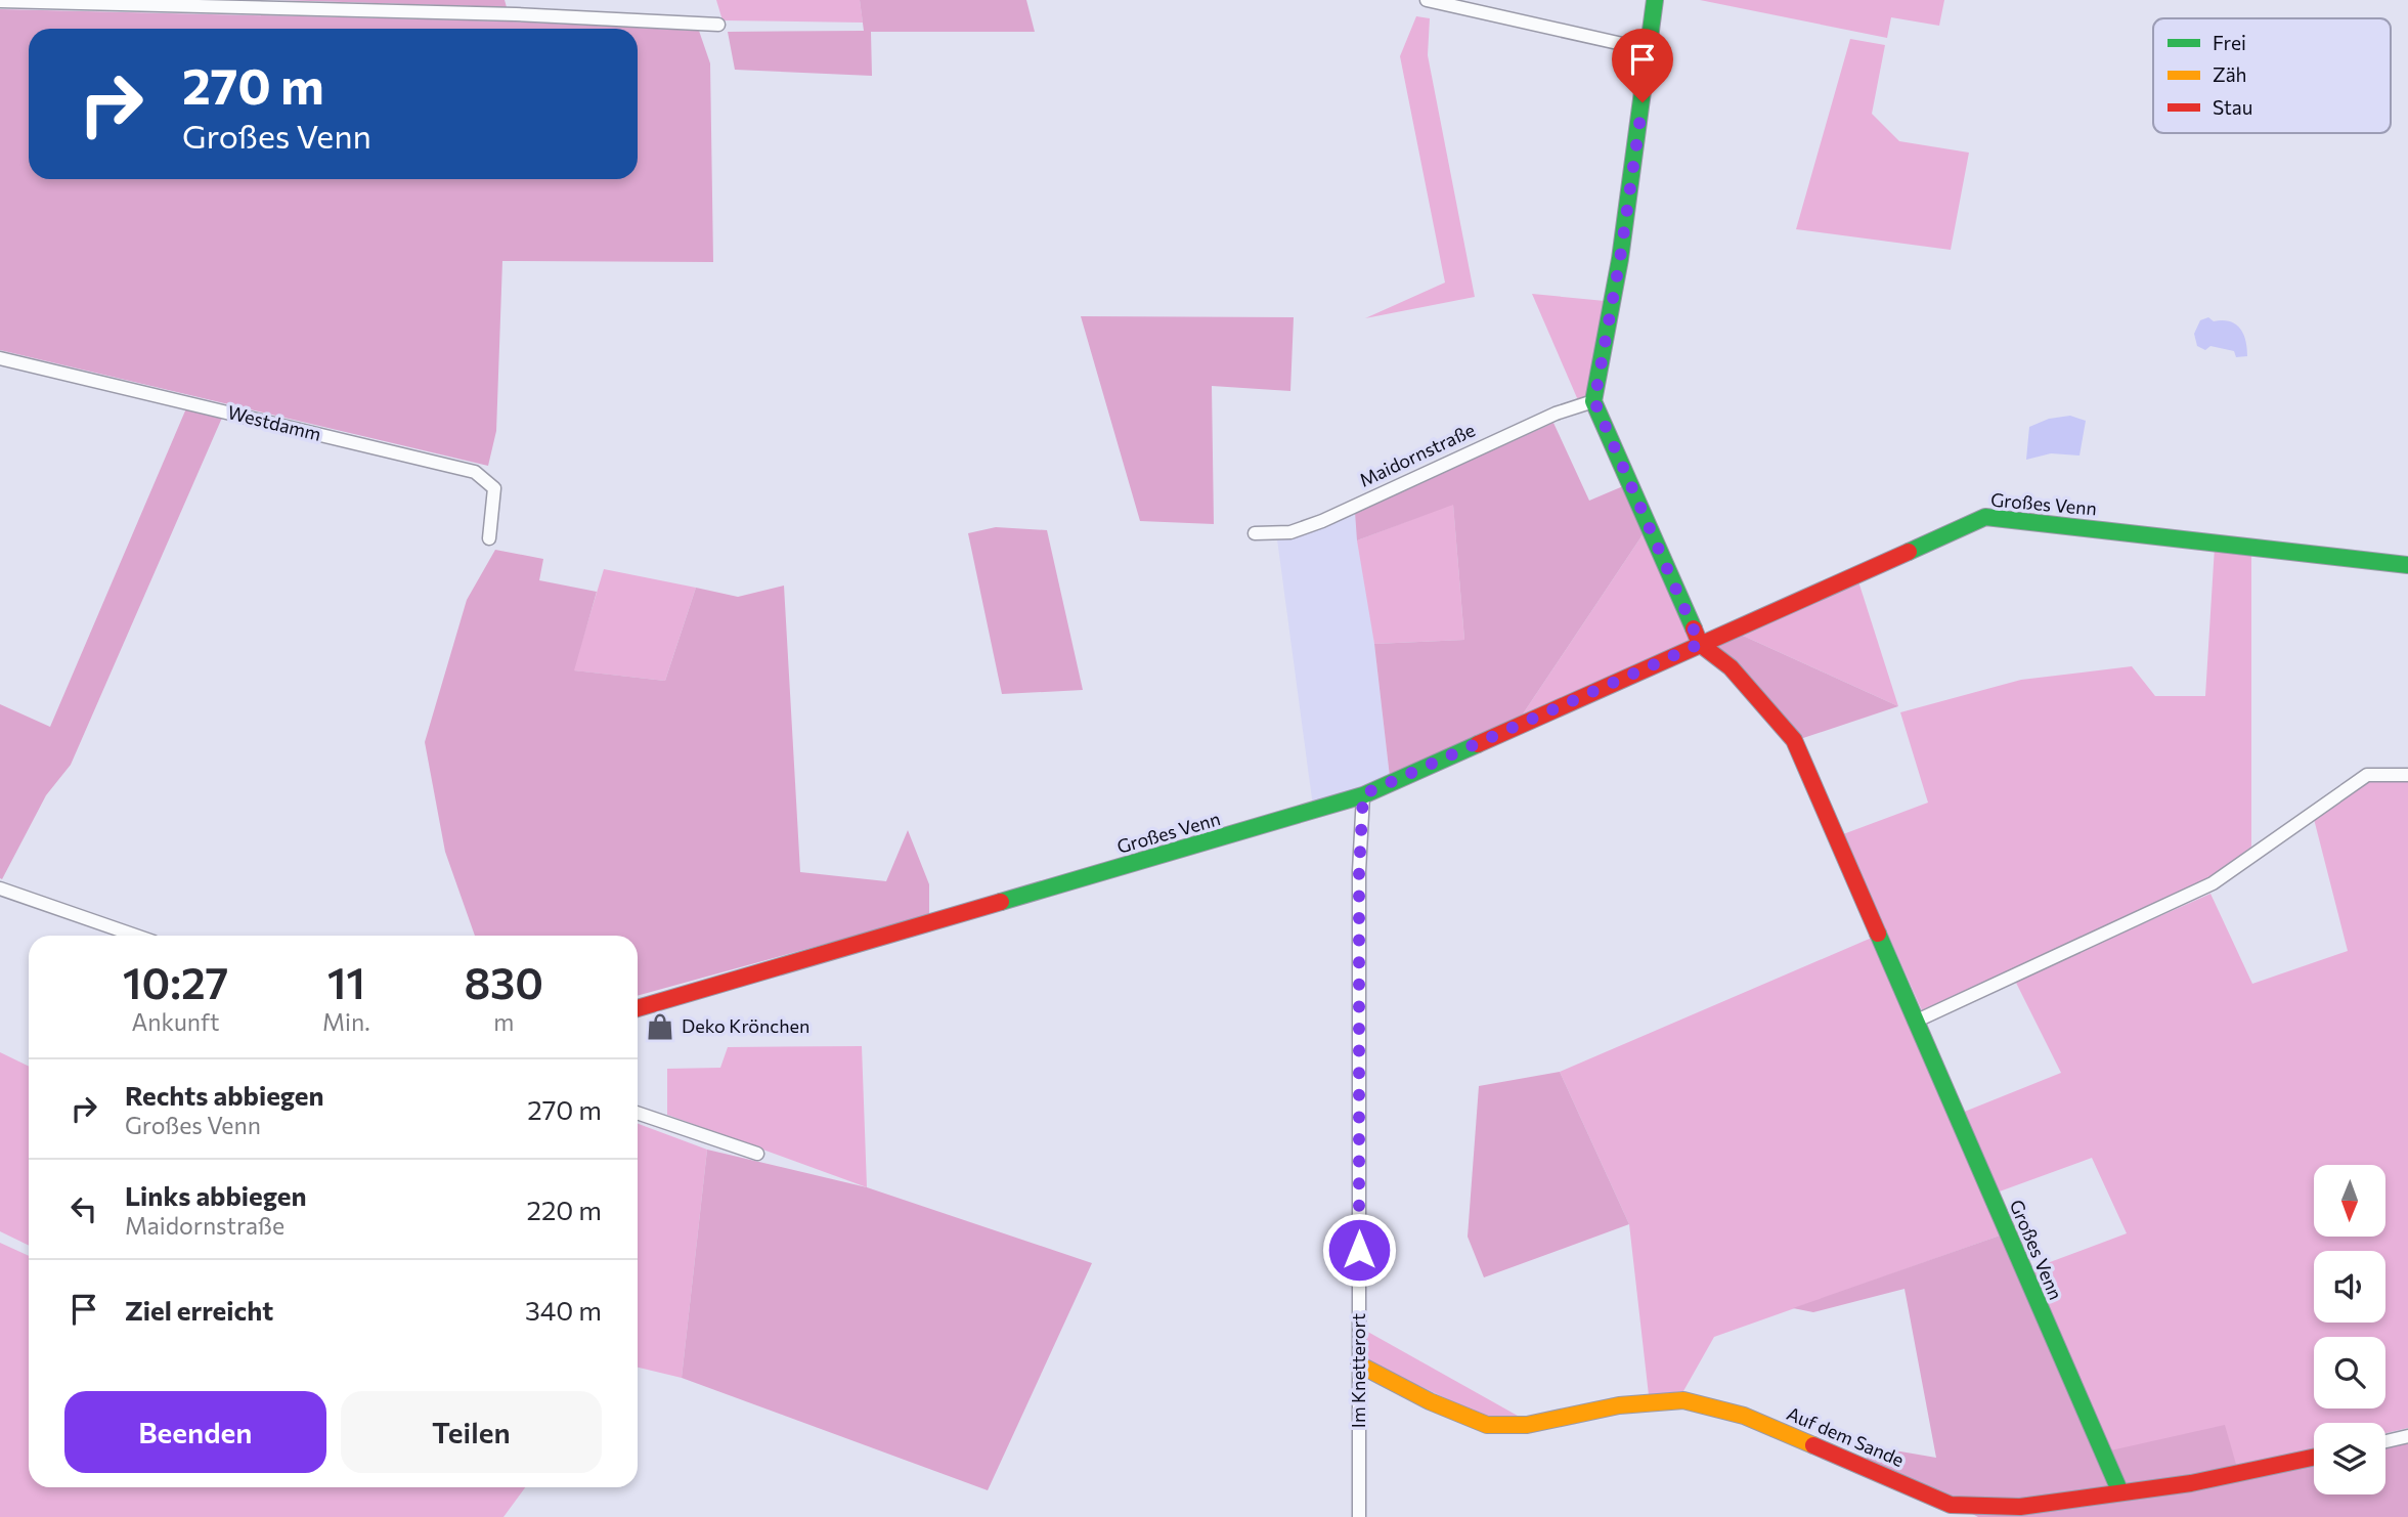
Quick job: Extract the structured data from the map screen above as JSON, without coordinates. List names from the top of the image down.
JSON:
{
  "streets": {
    "street": [
      "Westdamm",
      "Maidornstraße",
      "Großes Venn",
      "Im Knetterort",
      "Auf dem Sande"
    ]
  },
  "crossings": [
    ["Großes Venn", "Im Knetterort"],
    ["Großes Venn", "Auf dem Sande"],
    ["Im Knetterort", "Auf dem Sande"]
  ],
  "places": {
    "shop": ["Deko Krönchen"]
  },
  "legend": ["Frei", "Zäh", "Stau"],
  "north": "bottom",
  "page": {
    "turn": ["270 m", "Großes Venn"],
    "eta": [
      "10:27",
      "Ankunft",
      "11",
      "Min.",
      "830",
      "m"
    ],
    "list": [
      {
        "name": "Rechts abbiegen",
        "note": "Großes Venn",
        "value": "270 m"
      },
      {
        "name": "Links abbiegen",
        "note": "Maidornstraße",
        "value": "220 m"
      },
      {
        "name": "Ziel erreicht",
        "value": "340 m"
      }
    ],
    "buttons": ["Beenden", "Teilen"]
  }
}
